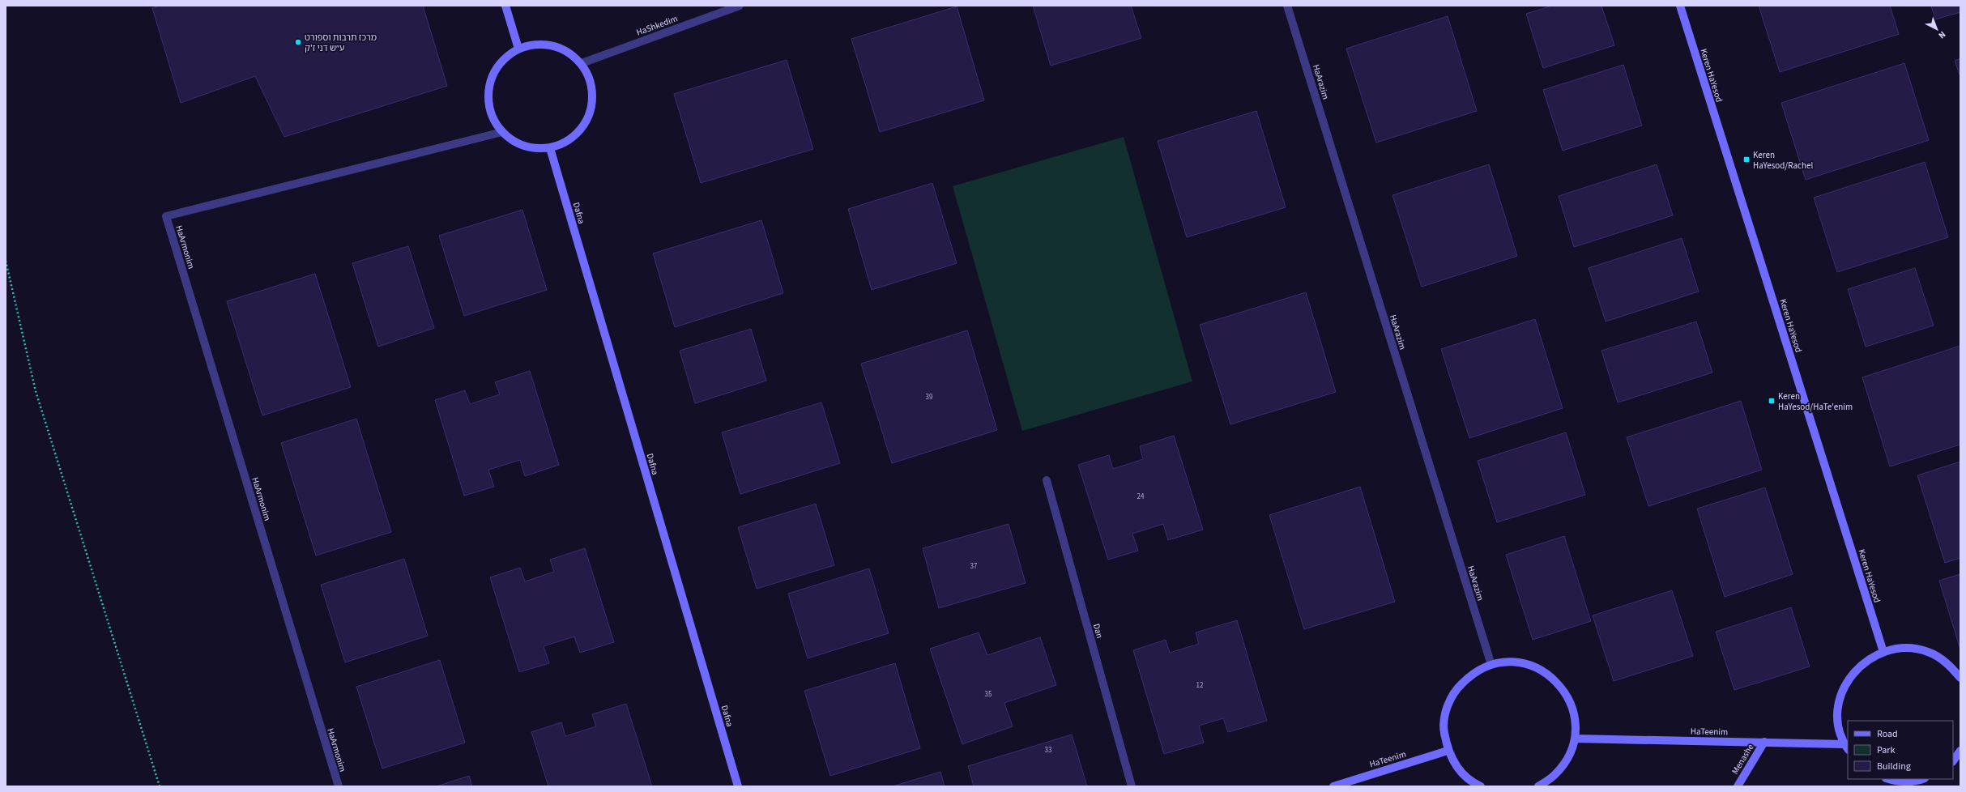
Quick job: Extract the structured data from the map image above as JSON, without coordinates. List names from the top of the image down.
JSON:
{
  "streets": {
    "street": [
      "HaShkedim",
      "Keren HaYesod",
      "HaArazim",
      "Dafna",
      "HaArmonim",
      "Dan",
      "HaTeenim",
      "Menashe"
    ]
  },
  "crossings": [
    ["HaShkedim", "Dafna"],
    ["HaShkedim", "HaArmonim"],
    ["Dafna", "HaArmonim"],
    ["HaTeenim", "Menashe"]
  ],
  "places": {
    "other": ["מרכז תרבות וספורט ע״ש דני ז'ק"],
    "transit": ["Keren HaYesod/Rachel", "Keren HaYesod/HaTe'enim"]
  },
  "house_numbers": [
    "39",
    "24",
    "37",
    "12",
    "35",
    "33"
  ],
  "legend": ["Road", "Park", "Building"],
  "north": "bottom right"
}
